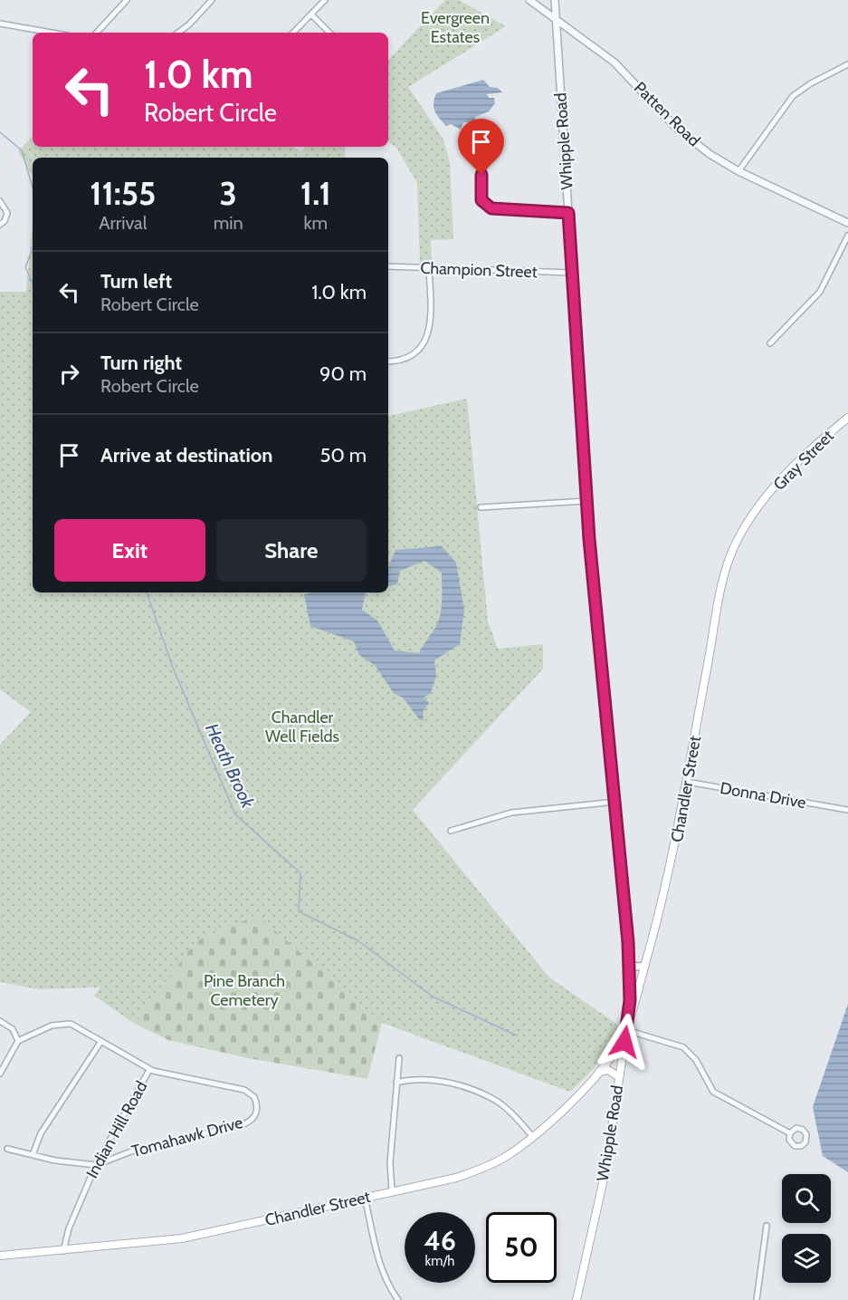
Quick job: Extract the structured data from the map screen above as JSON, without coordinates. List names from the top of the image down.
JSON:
{
  "streets": {
    "main road": ["Whipple Road", "Gray Street", "Chandler Street"],
    "street": [
      "Patten Road",
      "Champion Street",
      "Donna Drive",
      "Indian Hill Road",
      "Tomahawk Drive"
    ]
  },
  "crossings": [
    ["Patten Road", "Whipple Road"],
    ["Whipple Road", "Champion Street"],
    ["Whipple Road", "Chandler Street"],
    ["Gray Street", "Chandler Street"],
    ["Chandler Street", "Donna Drive"],
    ["Chandler Street", "Indian Hill Road"],
    ["Indian Hill Road", "Tomahawk Drive"]
  ],
  "water": ["Heath Brook"],
  "parks": ["Evergreen Estates", "Chandler Well Fields", "Pine Branch Cemetery"],
  "page": {
    "turn": ["1.0 km", "Robert Circle"],
    "eta": [
      "11:55",
      "Arrival",
      "3",
      "min",
      "1.1",
      "km"
    ],
    "list": [
      {
        "name": "Turn left",
        "note": "Robert Circle",
        "value": "1.0 km"
      },
      {
        "name": "Turn right",
        "note": "Robert Circle",
        "value": "90 m"
      },
      {
        "name": "Arrive at destination",
        "value": "50 m"
      }
    ],
    "buttons": ["Exit", "Share"],
    "speed": "46 km/h",
    "limit": "50"
  }
}
